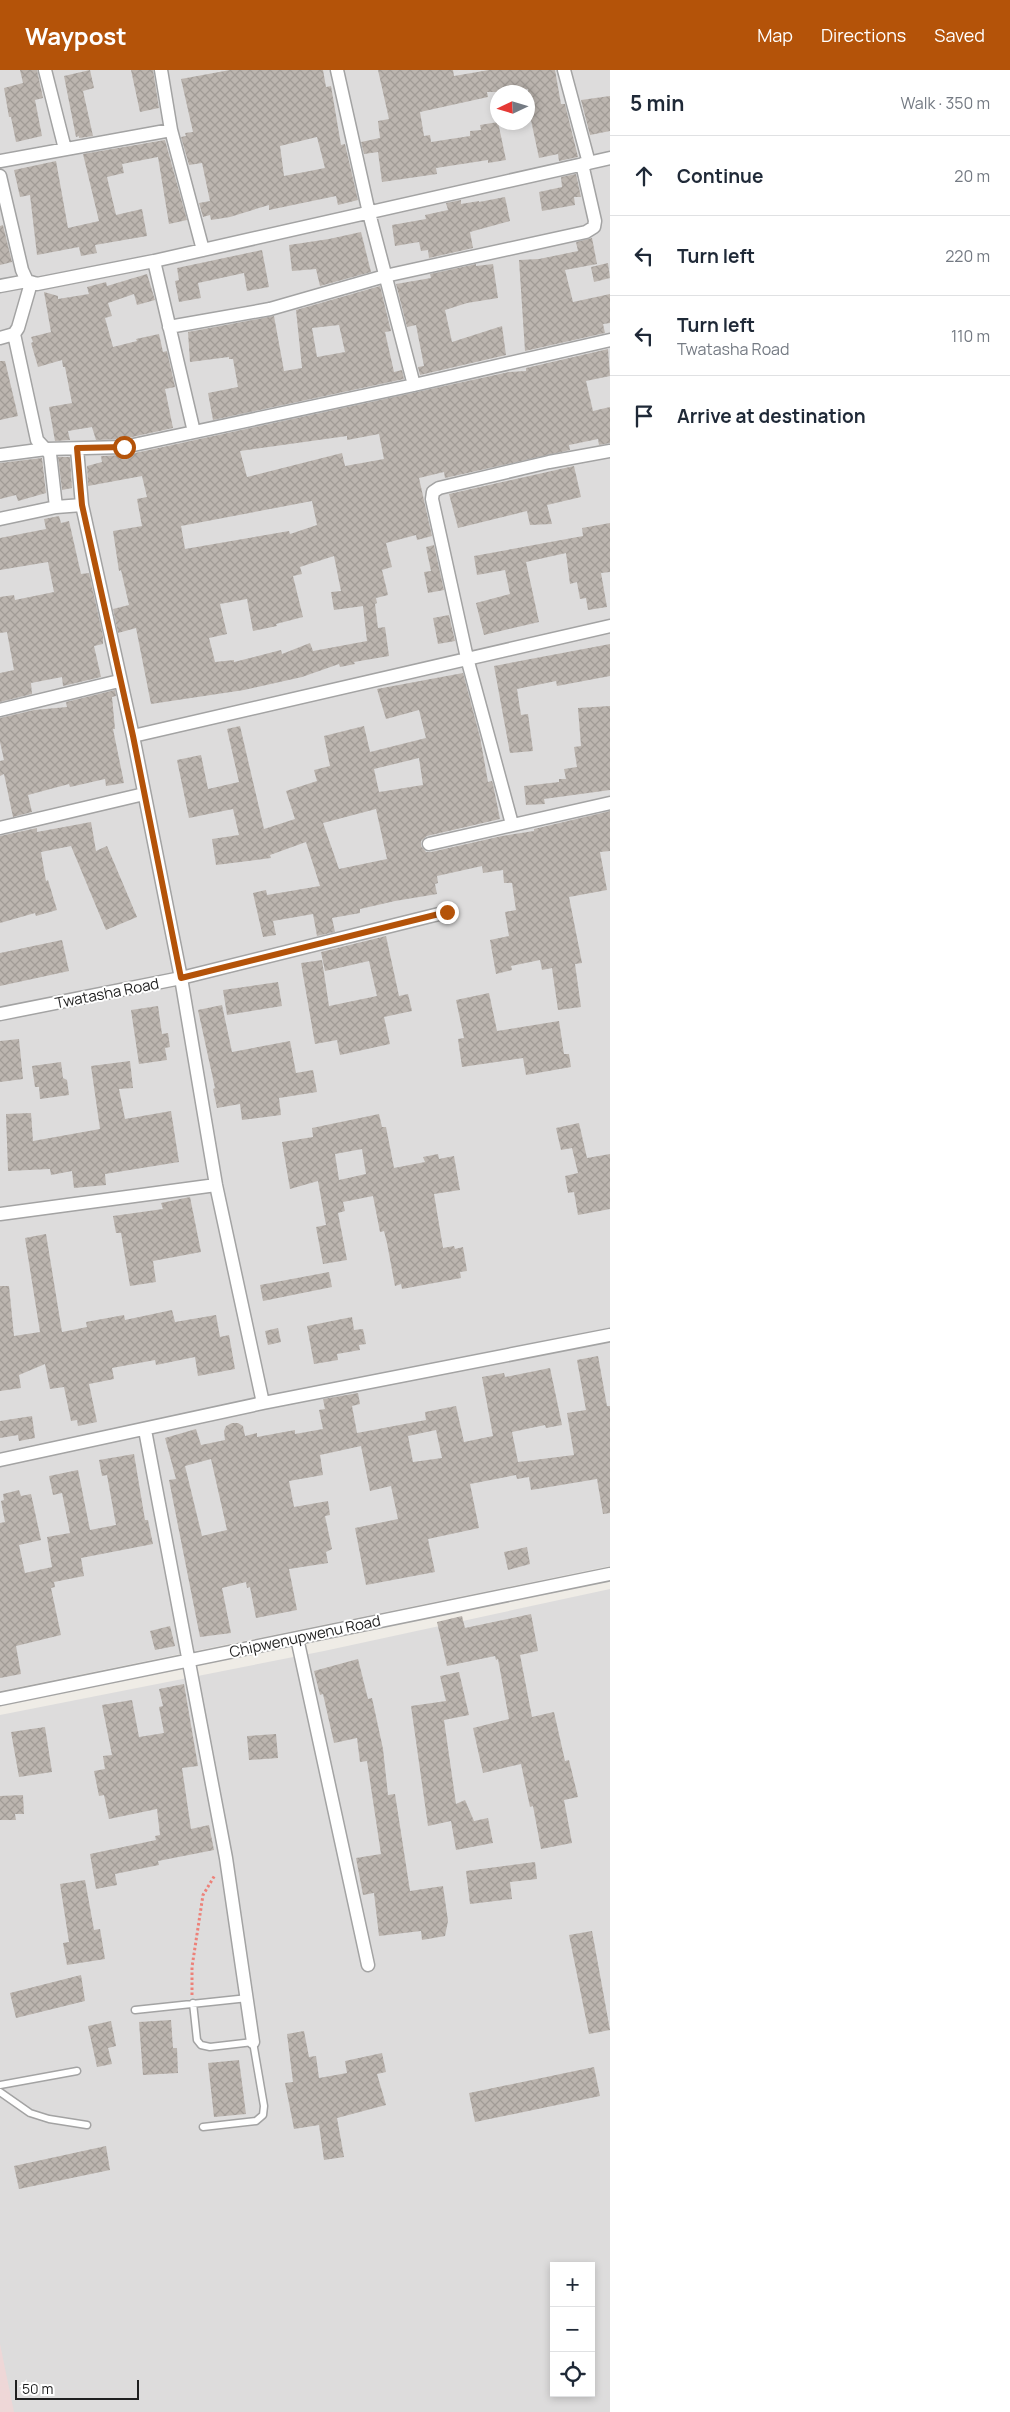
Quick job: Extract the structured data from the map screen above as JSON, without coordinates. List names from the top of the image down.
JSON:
{
  "streets": {
    "street": ["Twatasha Road", "Chipwenupwenu Road"]
  },
  "scale_bar": "50 m",
  "north": "left",
  "page": {
    "header": "Waypost",
    "nav": ["Map", "Directions", "Saved"],
    "heading": ["5 min", "Walk · 350 m"],
    "list": [
      ["Continue", "20 m"],
      ["Turn left", "220 m"],
      ["Turn left", "Twatasha Road", "110 m"],
      "Arrive at destination"
    ],
    "map_buttons": ["+", "−"],
    "scale": "50 m"
  }
}
